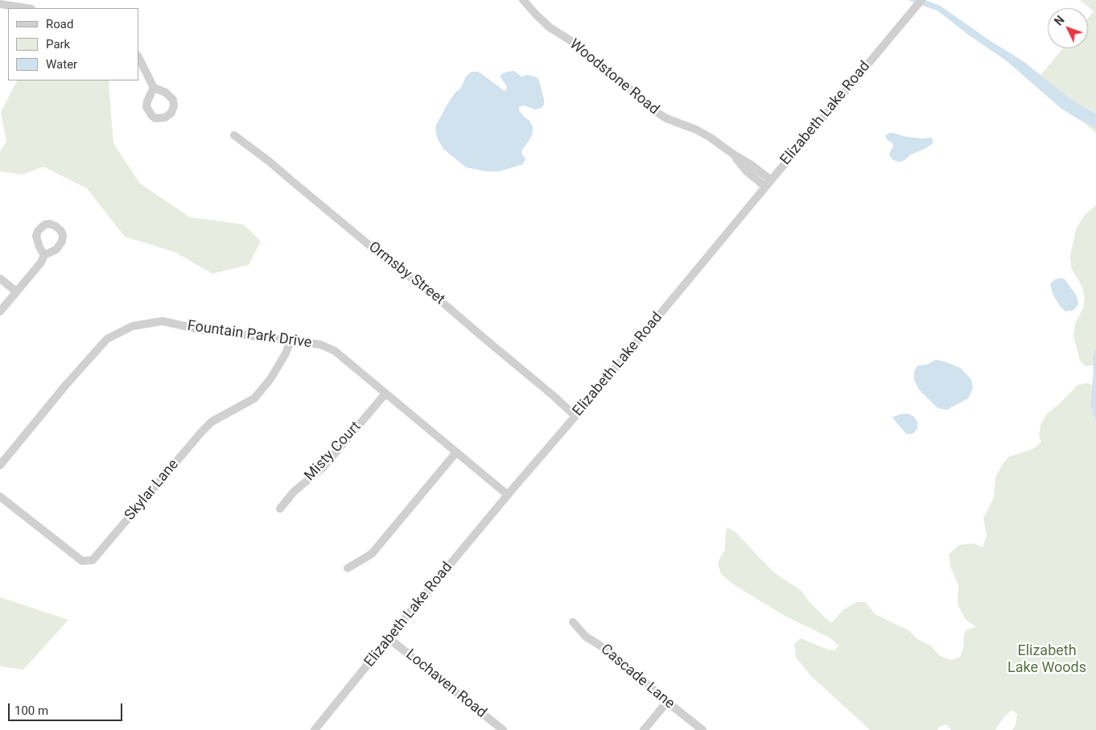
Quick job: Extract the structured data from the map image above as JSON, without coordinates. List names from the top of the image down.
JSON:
{
  "streets": {
    "street": [
      "Woodstone Road",
      "Elizabeth Lake Road",
      "Ormsby Street",
      "Fountain Park Drive",
      "Misty Court",
      "Skylar Lane",
      "Cascade Lane",
      "Lochaven Road"
    ]
  },
  "crossings": [
    ["Woodstone Road", "Elizabeth Lake Road"],
    ["Elizabeth Lake Road", "Ormsby Street"],
    ["Elizabeth Lake Road", "Fountain Park Drive"],
    ["Elizabeth Lake Road", "Lochaven Road"],
    ["Fountain Park Drive", "Misty Court"],
    ["Fountain Park Drive", "Skylar Lane"]
  ],
  "parks": ["Elizabeth Lake Woods"],
  "legend": ["Road", "Park", "Water"],
  "scale_bar": "100 m",
  "north": "top left"
}
